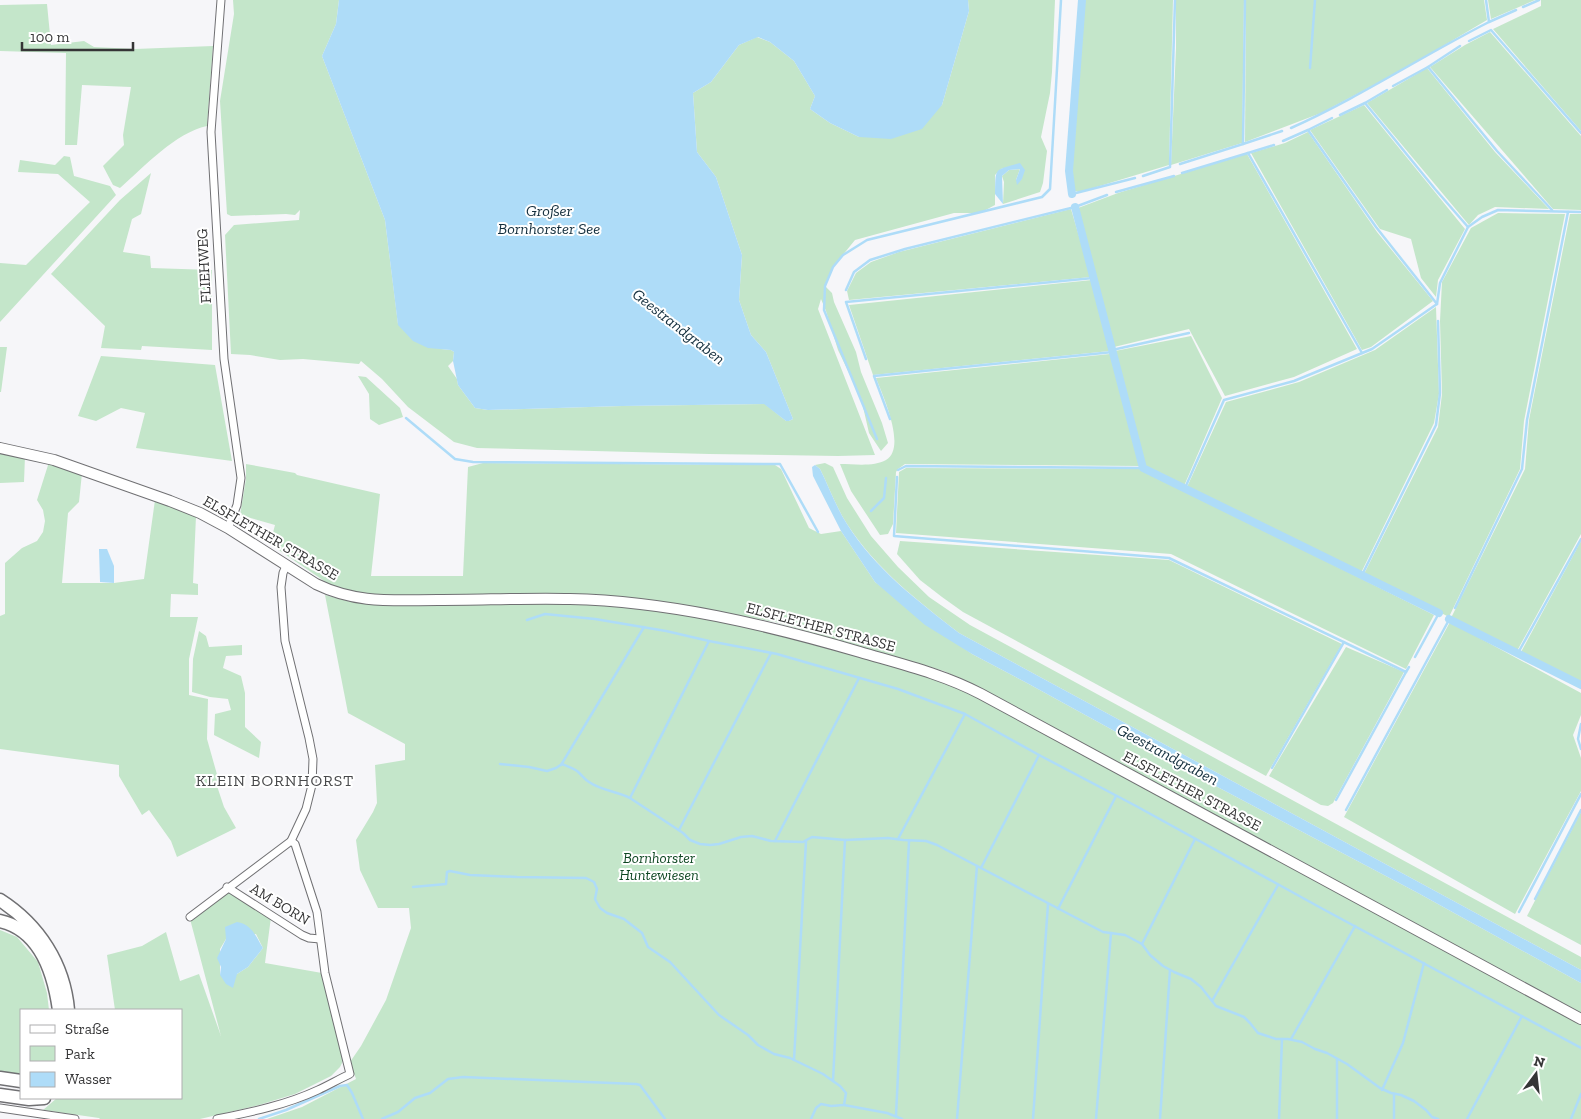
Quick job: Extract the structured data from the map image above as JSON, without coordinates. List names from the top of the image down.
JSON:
{
  "streets": {
    "main road": ["ELSFLETHER STRASSE"],
    "street": ["FLIEHWEG", "AM BORN"]
  },
  "crossings": [
    ["FLIEHWEG", "ELSFLETHER STRASSE"]
  ],
  "districts": ["KLEIN BORNHORST"],
  "water": ["Großer Bornhorster See", "Geestrandgraben"],
  "parks": ["Bornhorster Huntewiesen"],
  "legend": ["Straße", "Park", "Wasser"],
  "scale_bar": "100 m",
  "north": "top"
}
